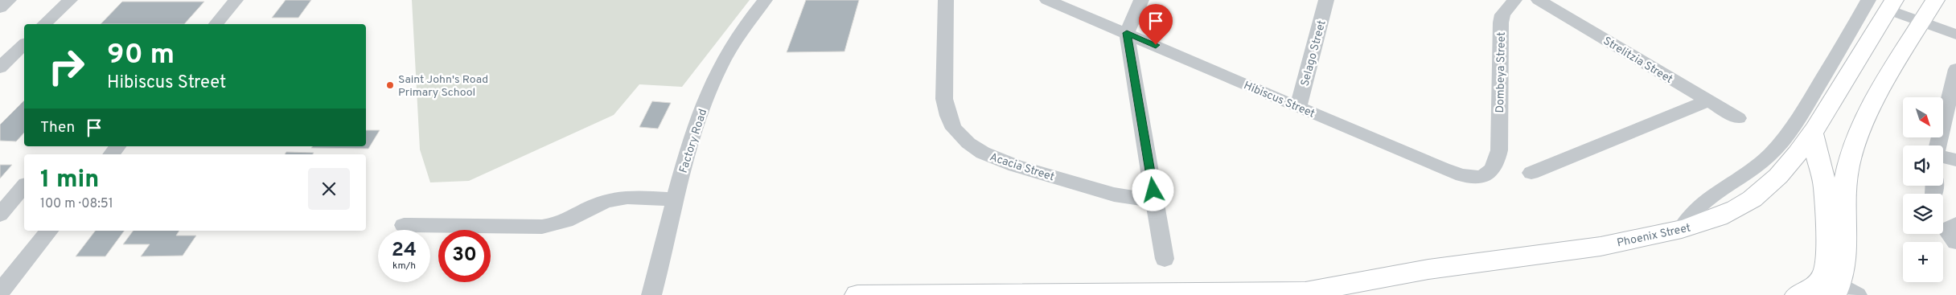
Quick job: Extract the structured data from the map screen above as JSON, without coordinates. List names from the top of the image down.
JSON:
{
  "streets": {
    "main road": ["Phoenix Street"],
    "street": [
      "Selago Street",
      "Strelitzia Street",
      "Dombeya Street",
      "Hibiscus Street",
      "Factory Road",
      "Acacia Street"
    ]
  },
  "crossings": [
    ["Selago Street", "Hibiscus Street"],
    ["Dombeya Street", "Hibiscus Street"]
  ],
  "places": ["Saint John's Road Primary School"],
  "north": "bottom right",
  "page": {
    "turn": ["90 m", "Hibiscus Street"],
    "map_buttons": "+",
    "then": "Then",
    "heading": ["1 min", "100 m · 08:51"],
    "speed": "24 km/h",
    "limit": "30"
  }
}
